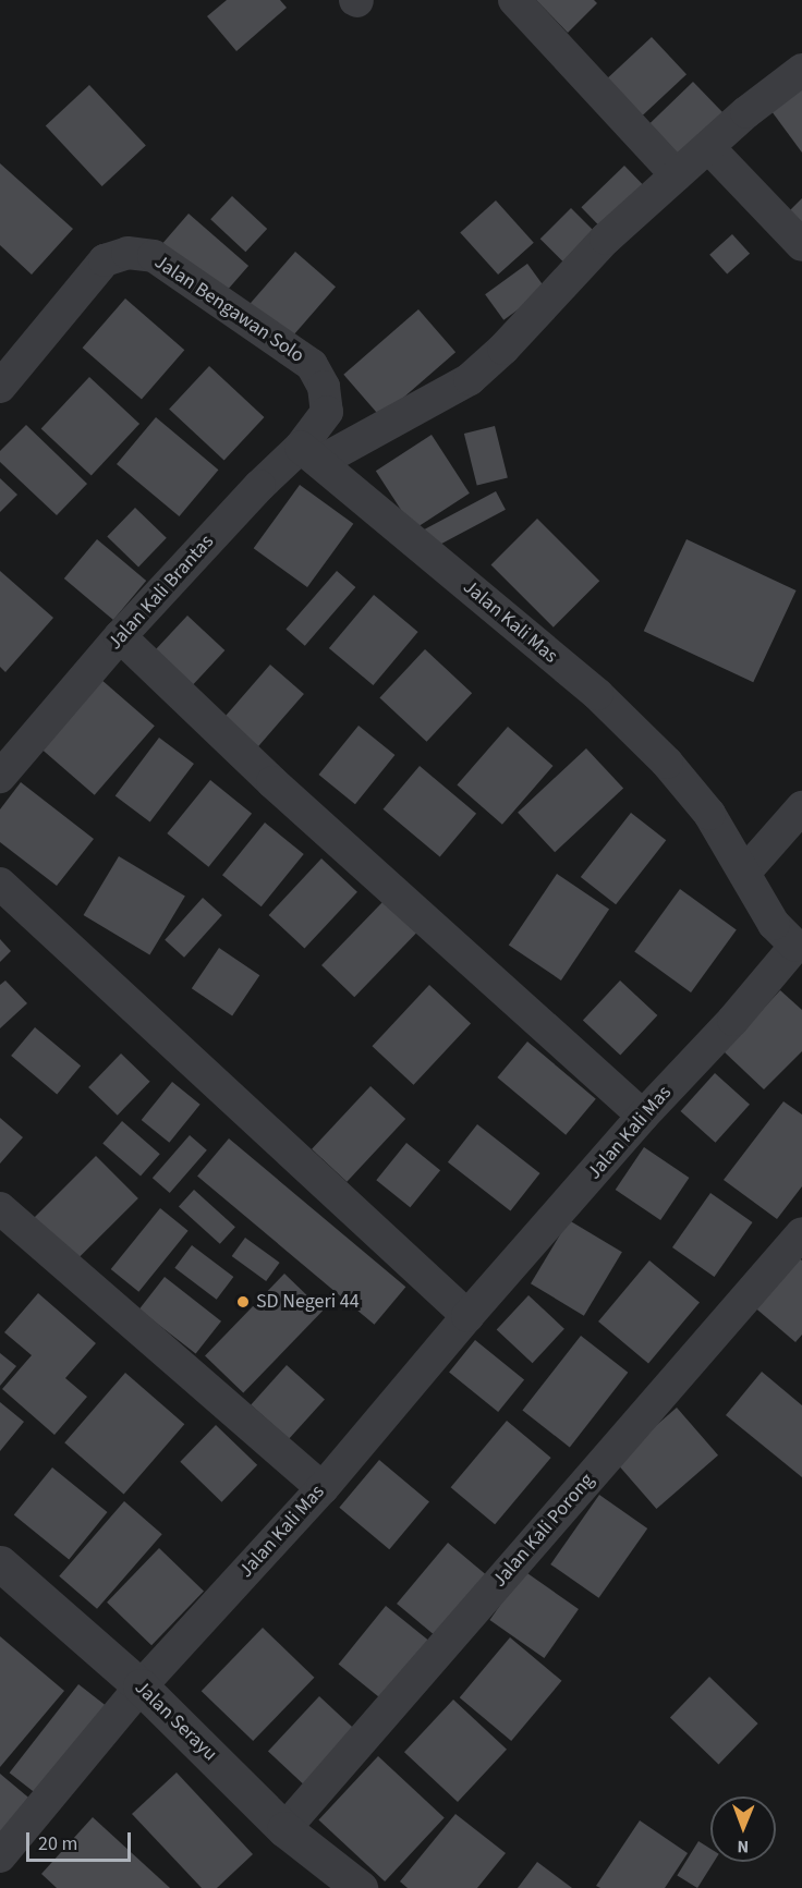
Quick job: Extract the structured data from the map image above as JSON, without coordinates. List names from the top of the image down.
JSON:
{
  "streets": {
    "street": [
      "Jalan Bengawan Solo",
      "Jalan Kali Brantas",
      "Jalan Kali Mas",
      "Jalan Kali Porong",
      "Jalan Serayu"
    ]
  },
  "crossings": [
    ["Jalan Bengawan Solo", "Jalan Kali Brantas"],
    ["Jalan Kali Brantas", "Jalan Kali Mas"],
    ["Jalan Kali Mas", "Jalan Serayu"],
    ["Jalan Kali Porong", "Jalan Serayu"]
  ],
  "places": ["SD Negeri 44"],
  "scale_bar": "20 m",
  "north": "bottom"
}
